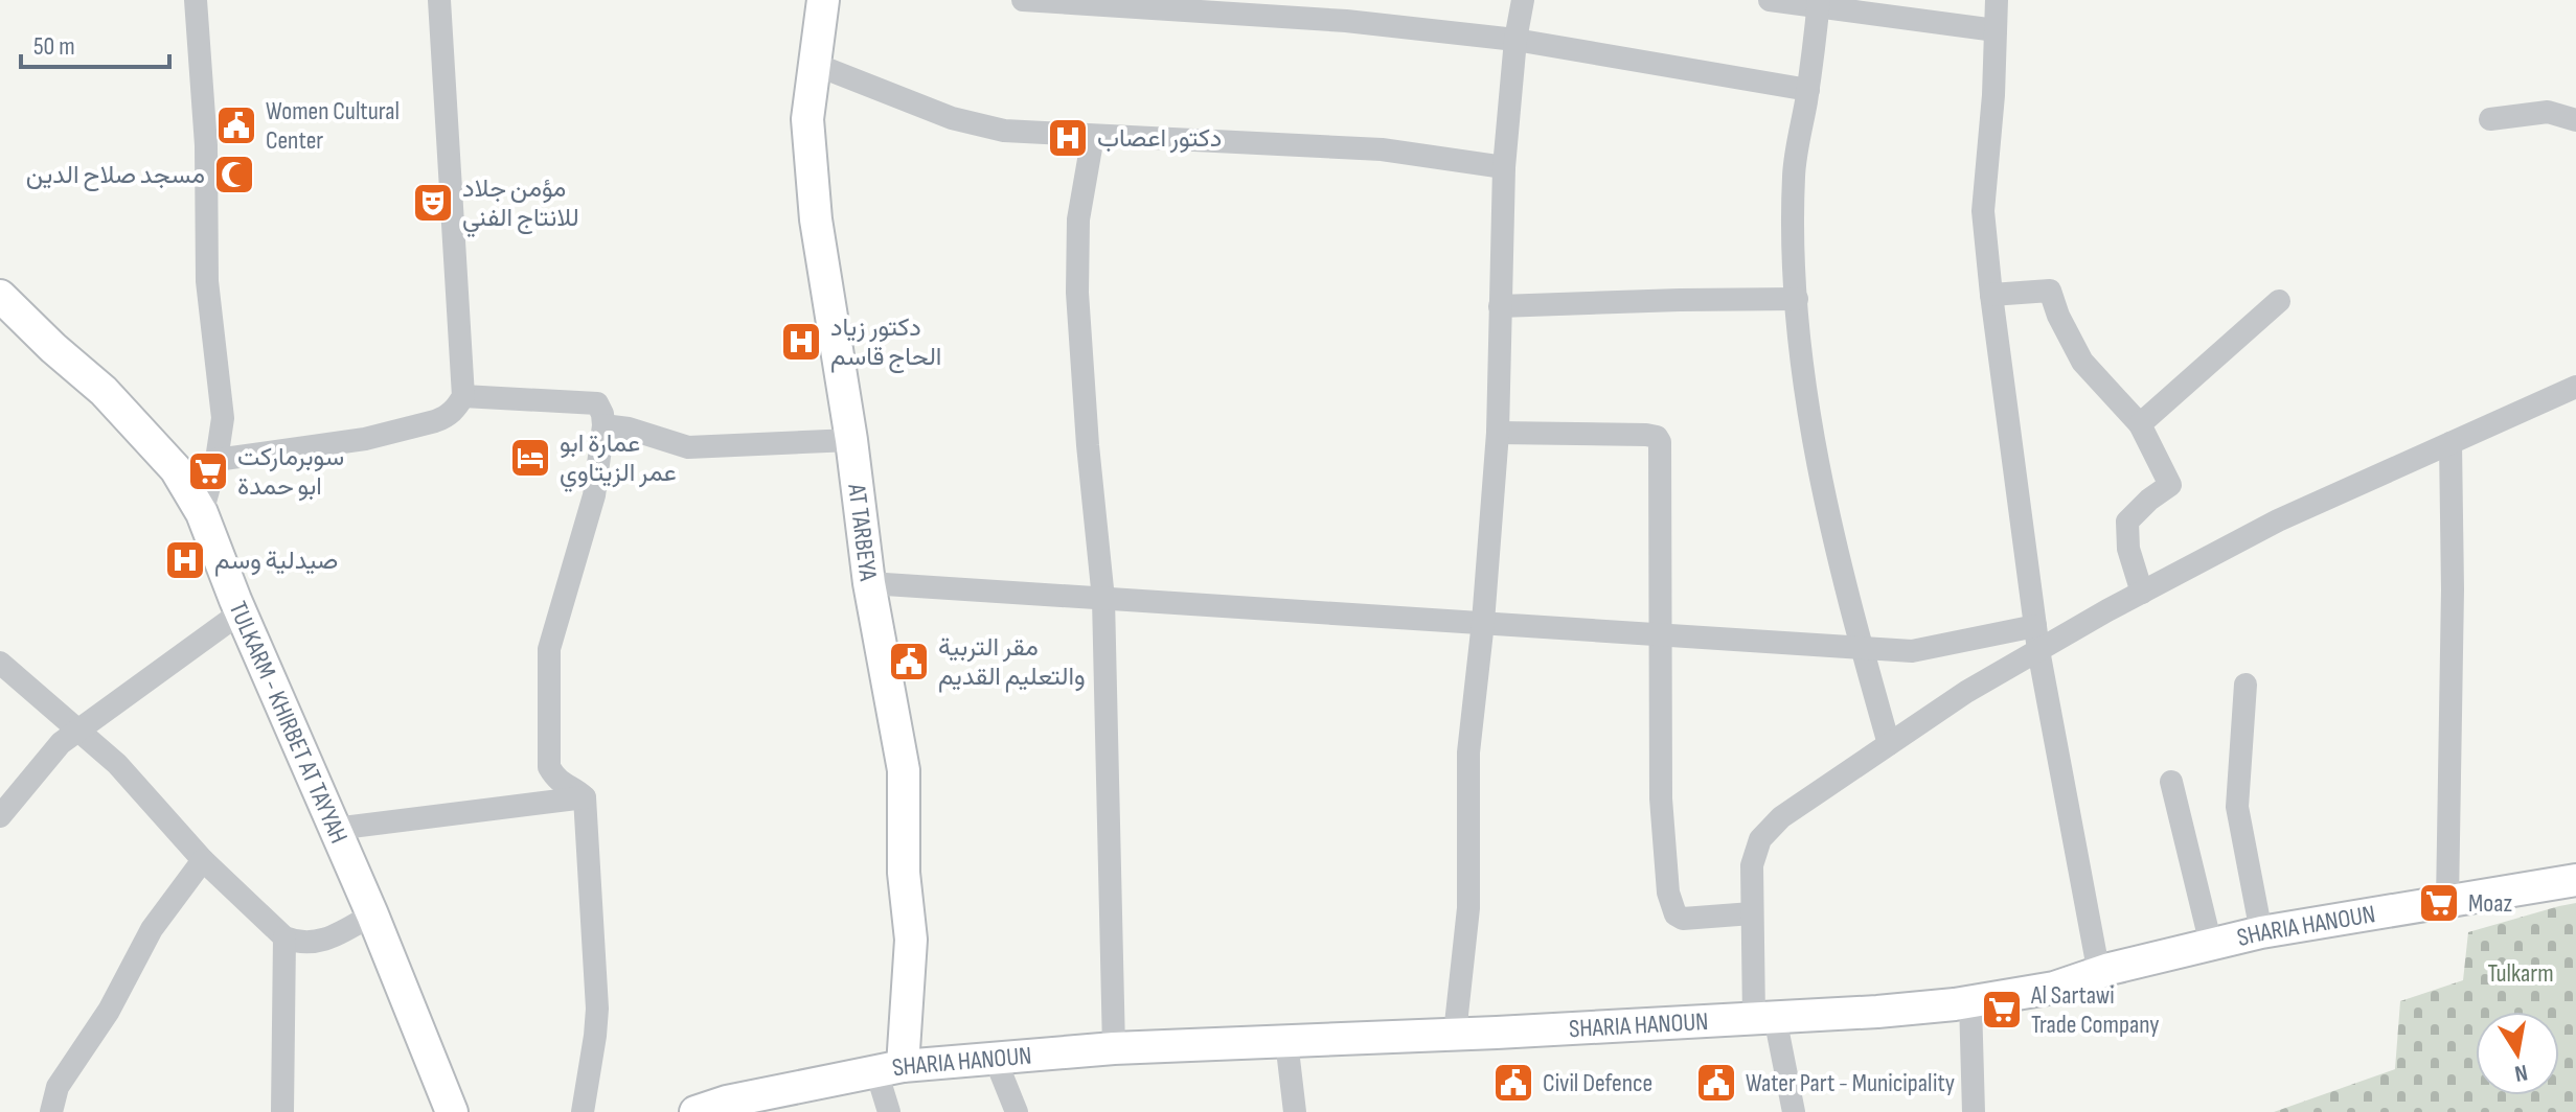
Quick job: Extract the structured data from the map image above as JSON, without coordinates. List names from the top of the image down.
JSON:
{
  "streets": {
    "street": ["AT TARBEYA", "TULKARM - KHIRBET AT TAYYAH", "SHARIA HANOUN"]
  },
  "crossings": [
    ["AT TARBEYA", "SHARIA HANOUN"]
  ],
  "parks": ["Tulkarm"],
  "places": {
    "public building": [
      "Women Cultural Center",
      "مقر التربية والتعليم القديم",
      "Civil Defence",
      "Water Part - Municipality"
    ],
    "hospital": ["دكتور اعصاب", "دكتور زياد الحاج قاسم", "صيدلية وسم"],
    "mosque": ["مسجد صلاح الدين"],
    "theatre": ["مؤمن جلاد للانتاج الفني"],
    "hotel": ["عمارة ابو عمر الزيتاوي"],
    "supermarket": ["سوبرماركت ابو حمدة", "Moaz", "Al Sartawi Trade Company"]
  },
  "scale_bar": "50 m",
  "north": "bottom"
}
